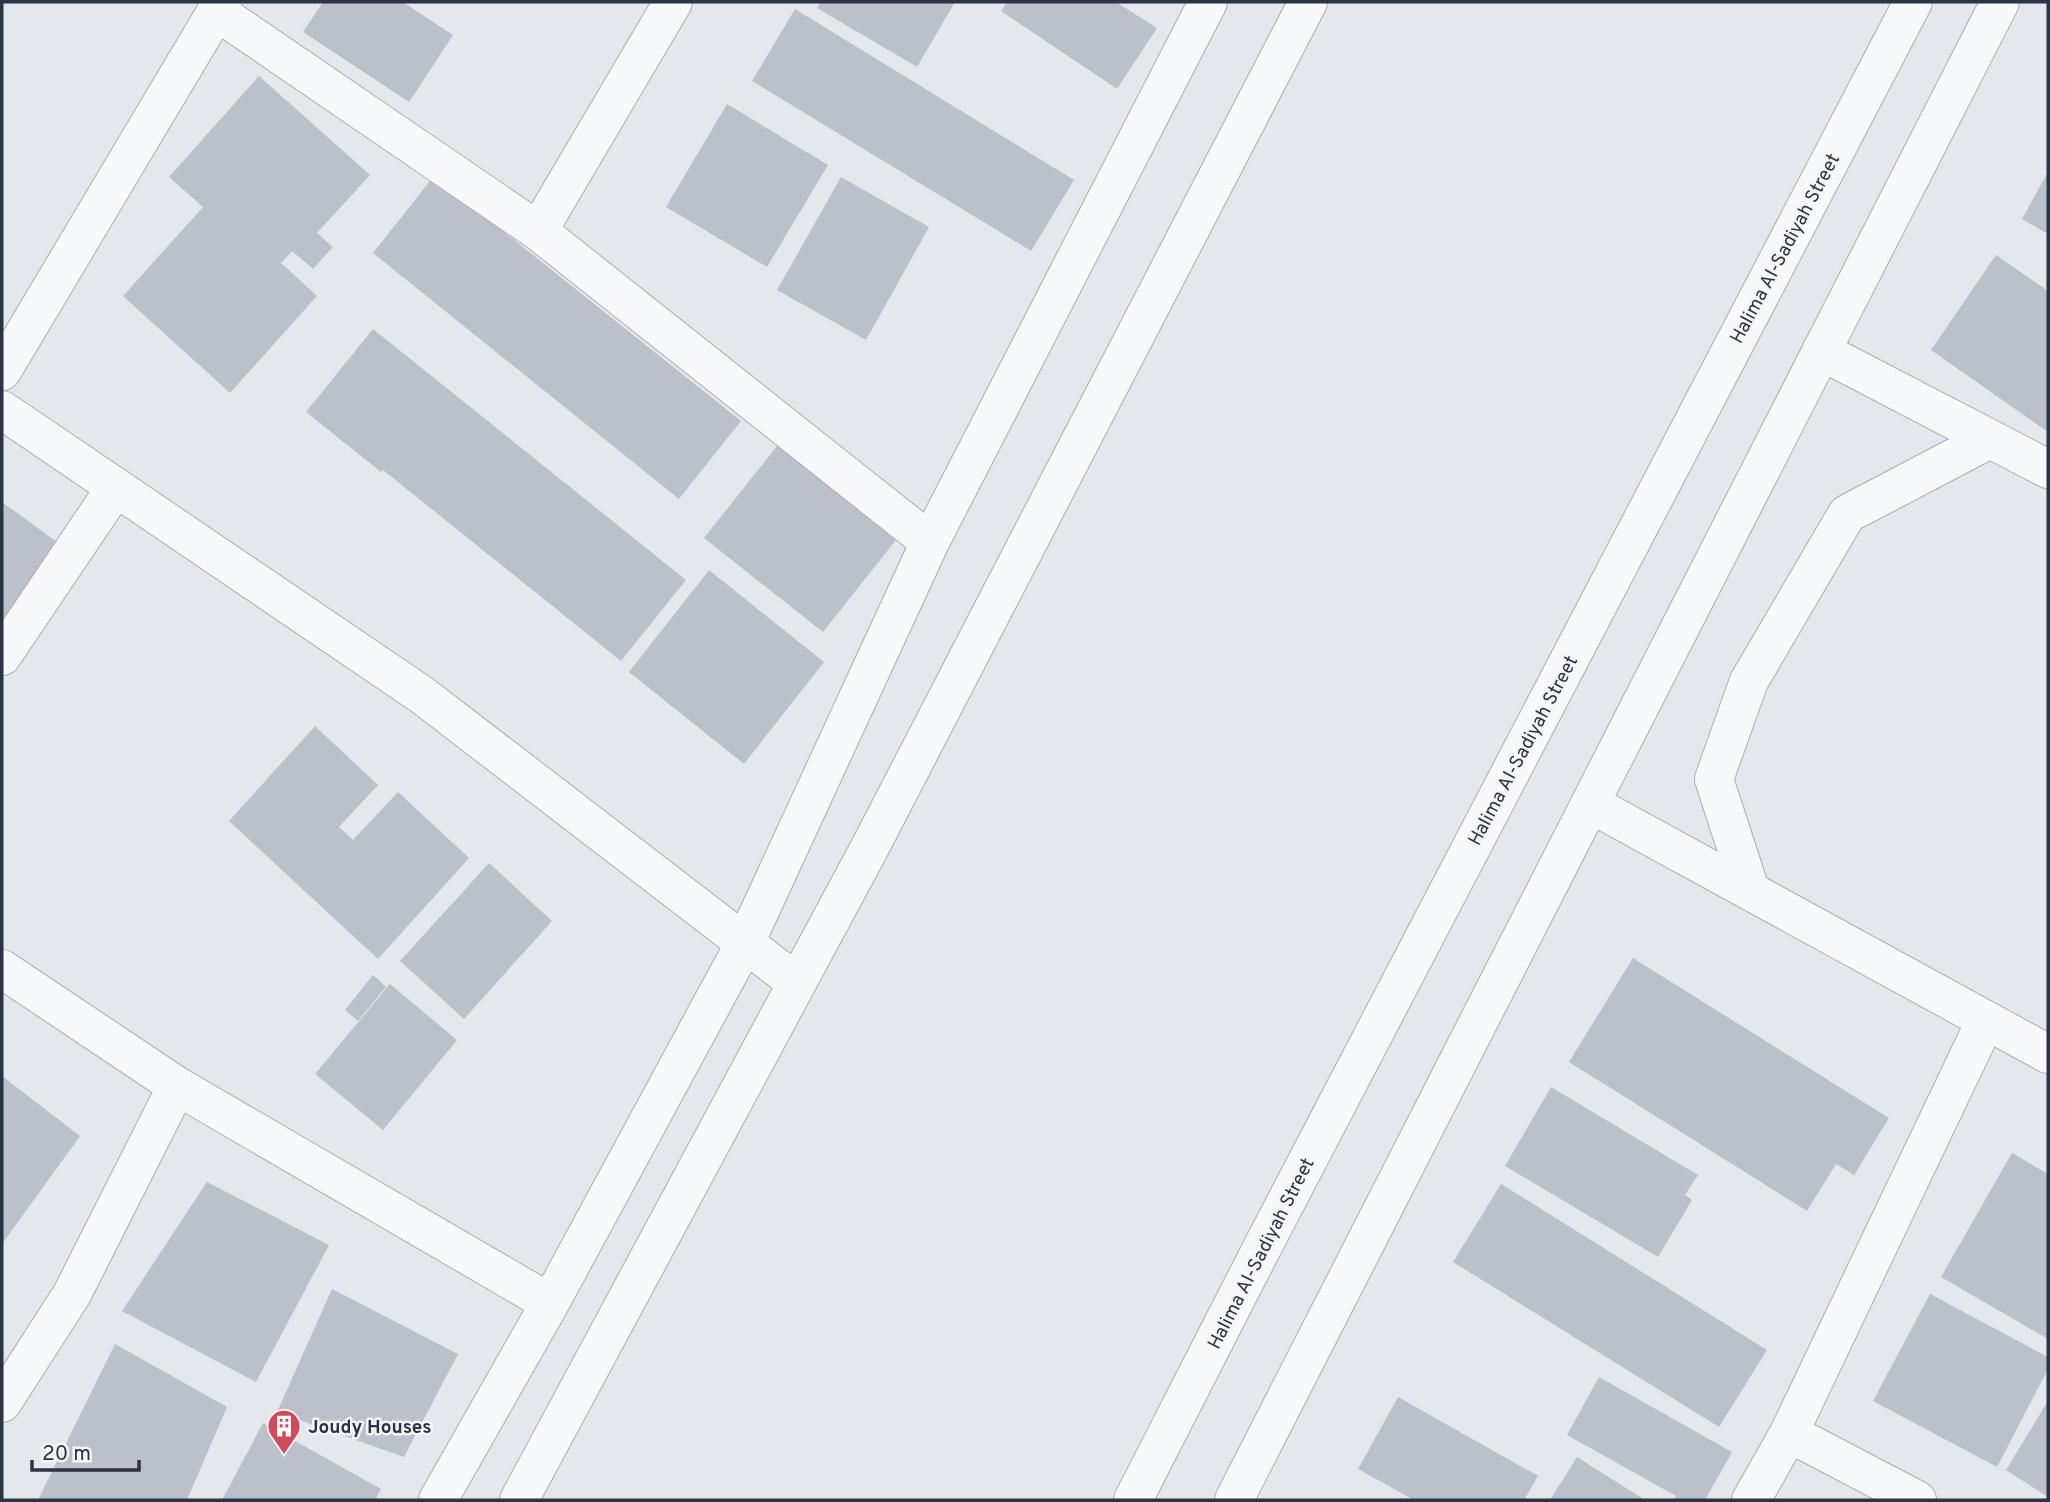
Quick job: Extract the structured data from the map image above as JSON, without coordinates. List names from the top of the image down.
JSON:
{
  "streets": {
    "street": ["Halima Al-Sadiyah Street"]
  },
  "places": {
    "building": ["Joudy Houses"]
  },
  "scale_bar": "20 m"
}
